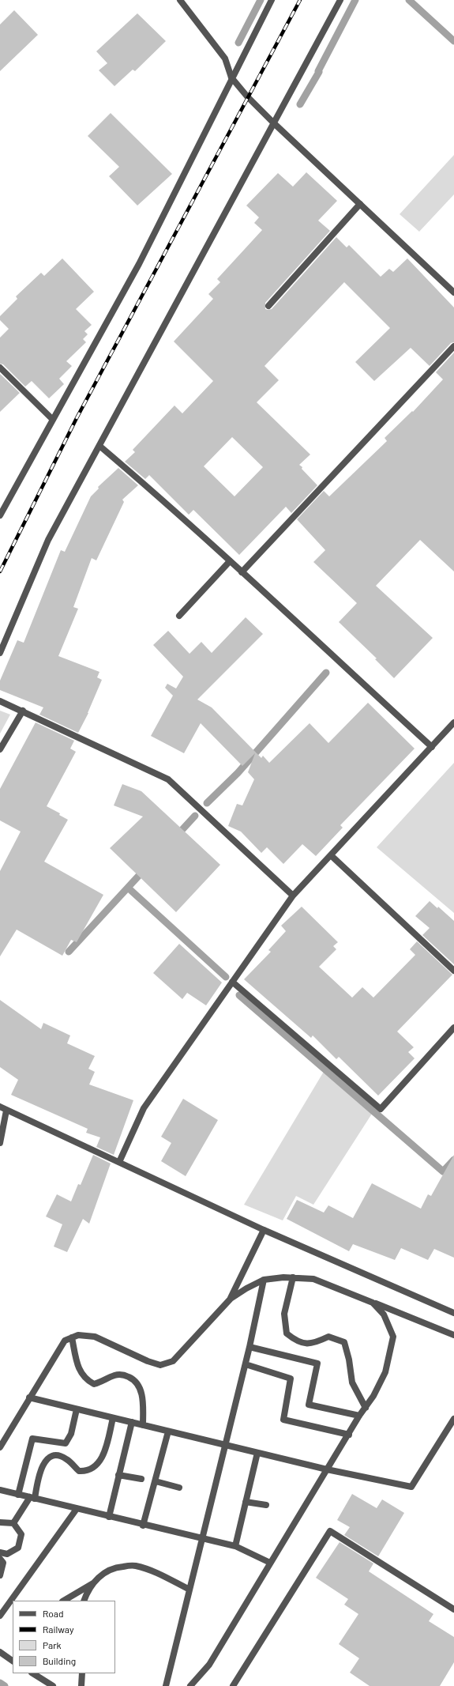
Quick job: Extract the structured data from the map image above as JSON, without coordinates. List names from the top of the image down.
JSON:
{
  "legend": [
    "Road",
    "Railway",
    "Park",
    "Building"
  ]
}
